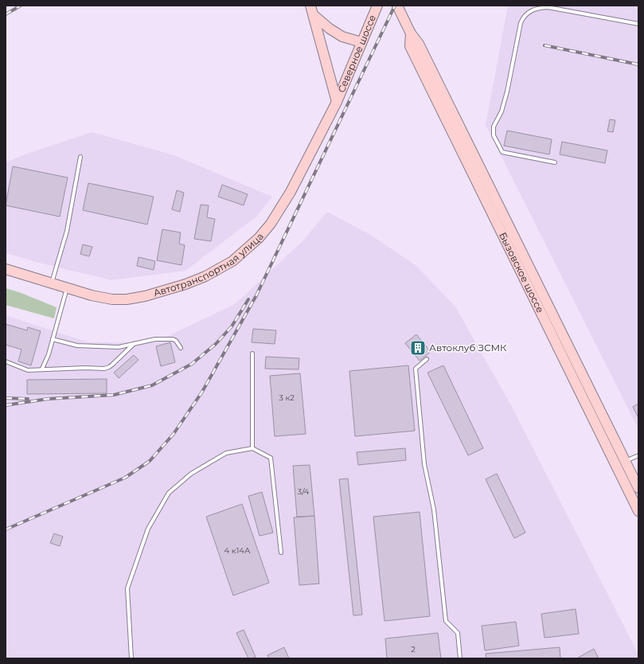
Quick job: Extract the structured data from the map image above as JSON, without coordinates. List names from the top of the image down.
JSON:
{
  "streets": {
    "main road": ["Северное шоссе", "Автотранспортная улица", "Бызовское шоссе"]
  },
  "crossings": [
    ["Северное шоссе", "Автотранспортная улица"]
  ],
  "places": {
    "building": ["Автоклуб ЗСМК"]
  },
  "house_numbers": [
    "3 к2",
    "3/4",
    "4 к14А",
    "2"
  ]
}
